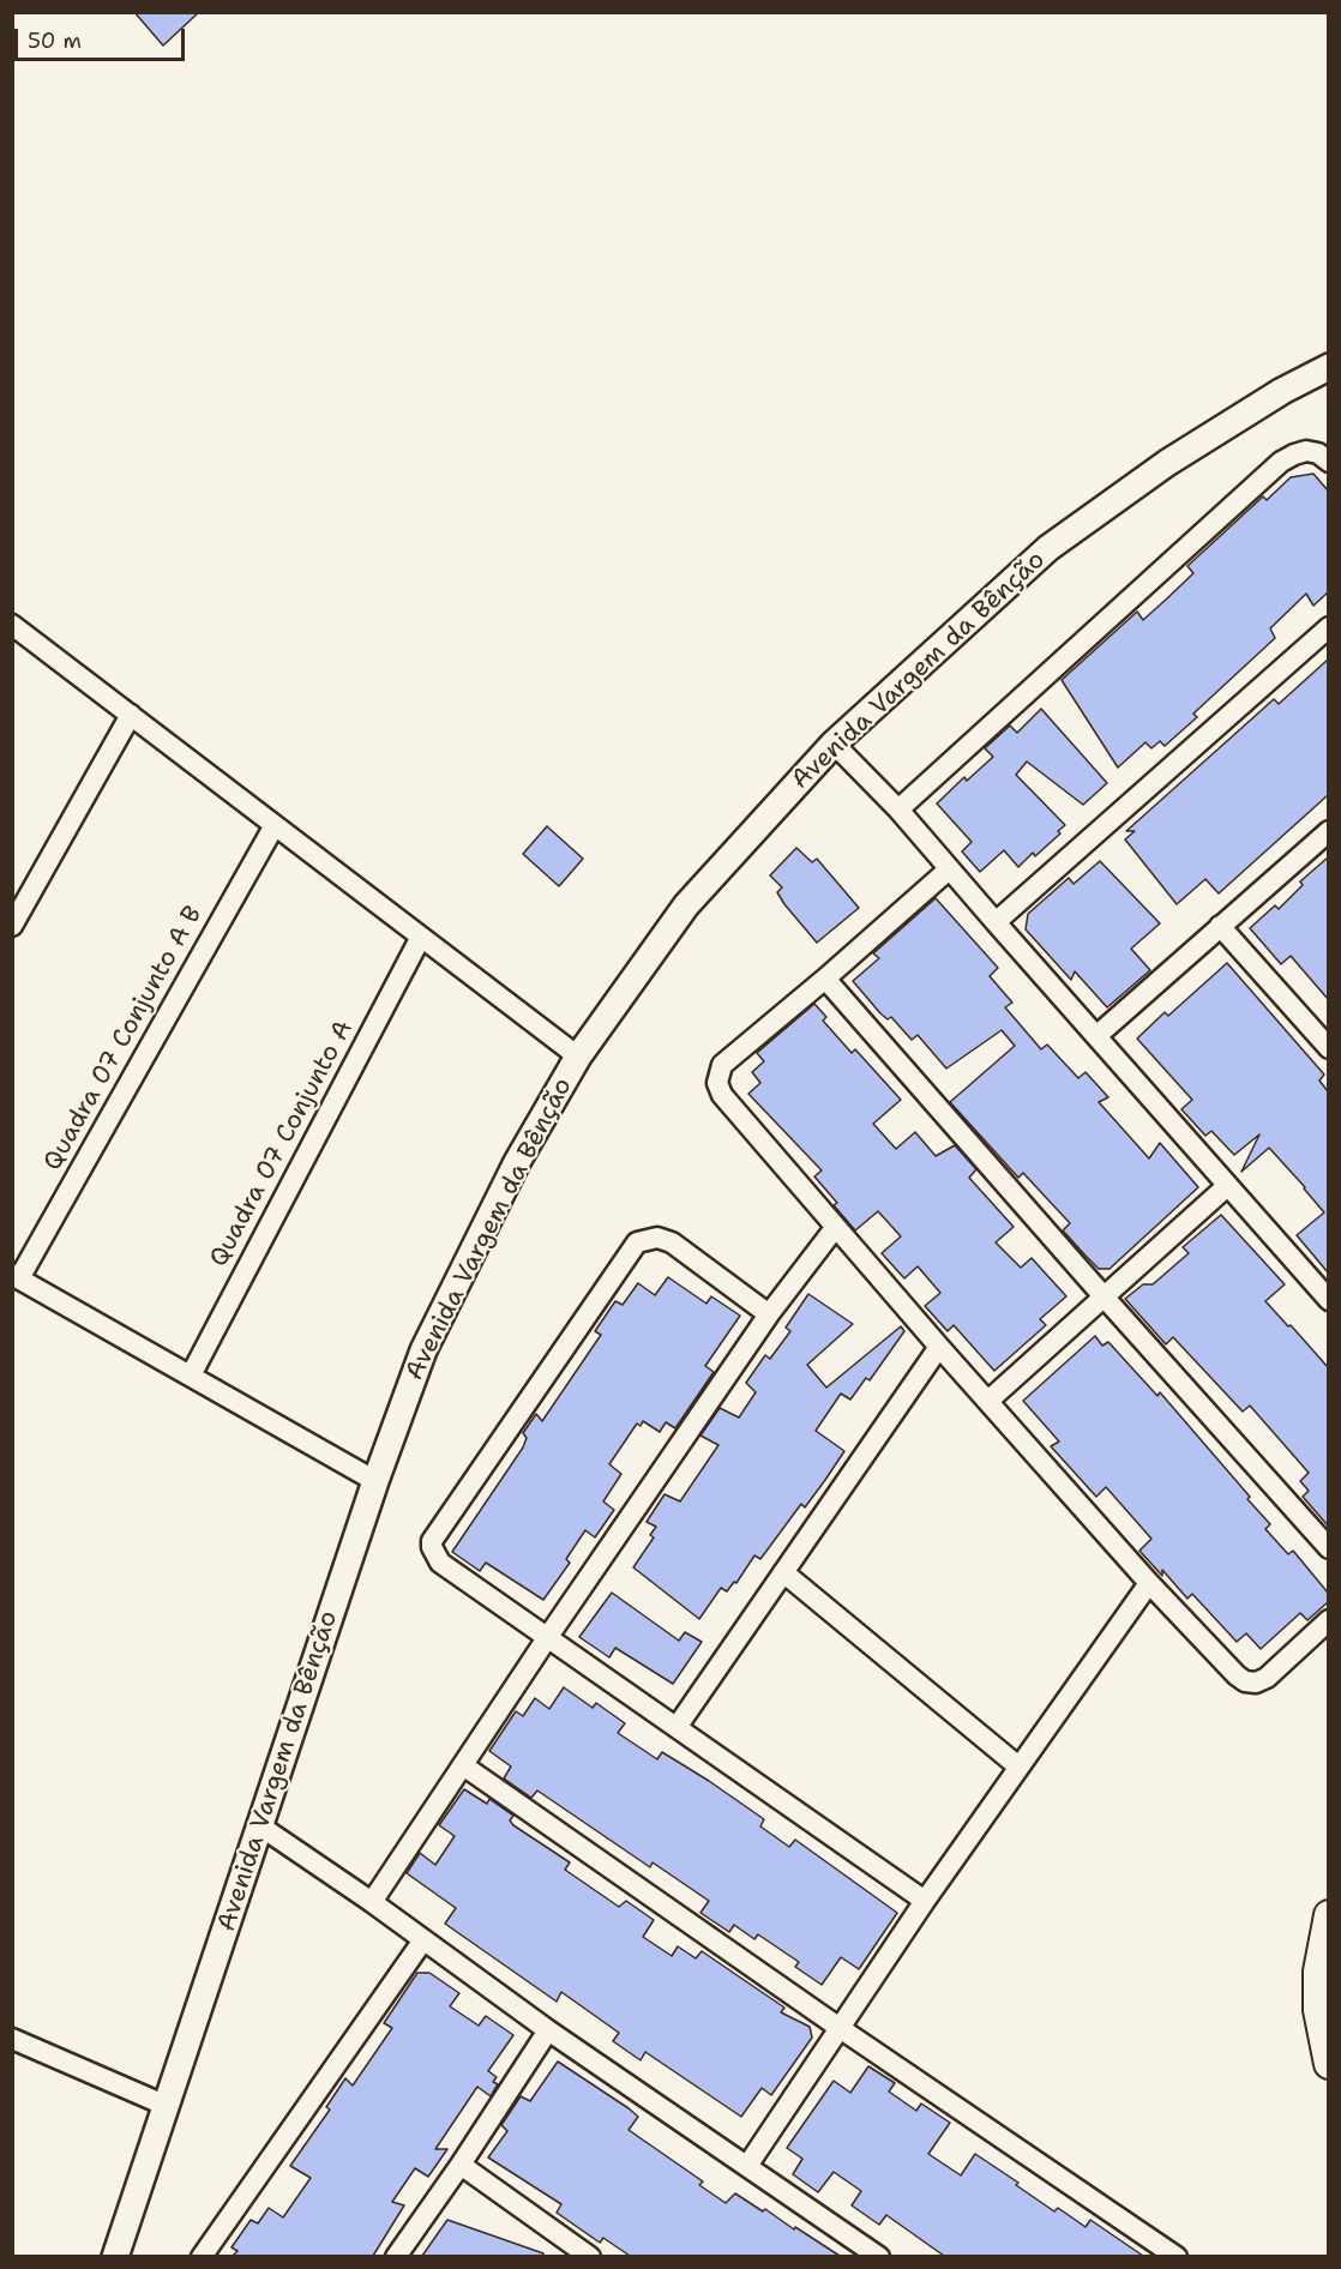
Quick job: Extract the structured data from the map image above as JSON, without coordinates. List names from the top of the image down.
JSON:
{
  "streets": {
    "street": ["Avenida Vargem da Bênção", "Quadra 07 Conjunto A B", "Quadra 07 Conjunto A"]
  },
  "scale_bar": "50 m"
}
